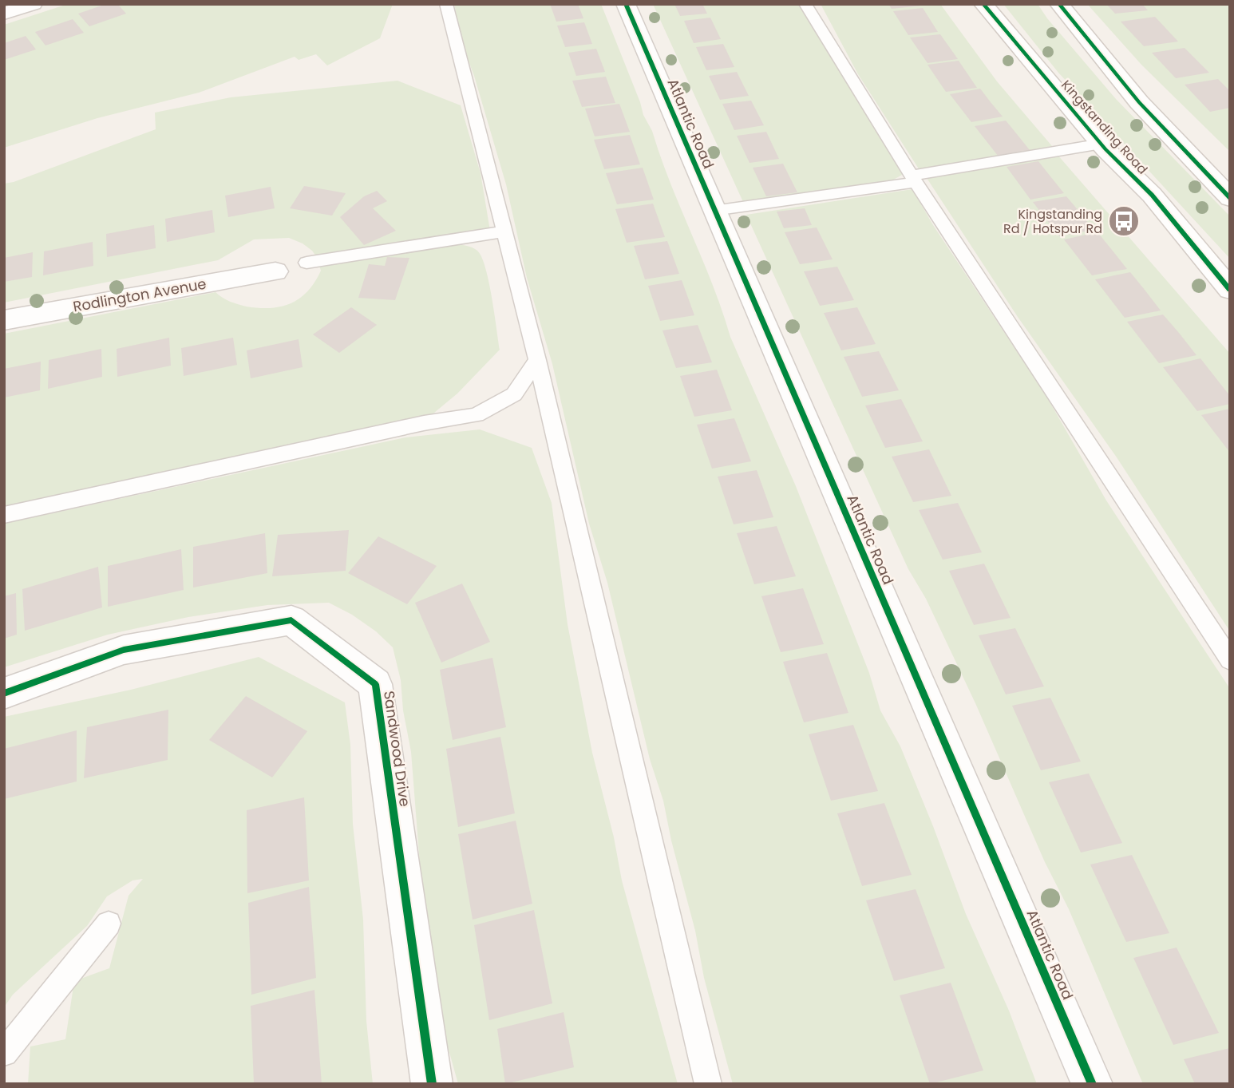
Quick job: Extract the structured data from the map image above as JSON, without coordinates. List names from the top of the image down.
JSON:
{
  "streets": {
    "street": [
      "Atlantic Road",
      "Kingstanding Road",
      "Rodlington Avenue",
      "Sandwood Drive"
    ]
  },
  "places": {
    "bus stop": ["Kingstanding Rd / Hotspur Rd"]
  }
}
